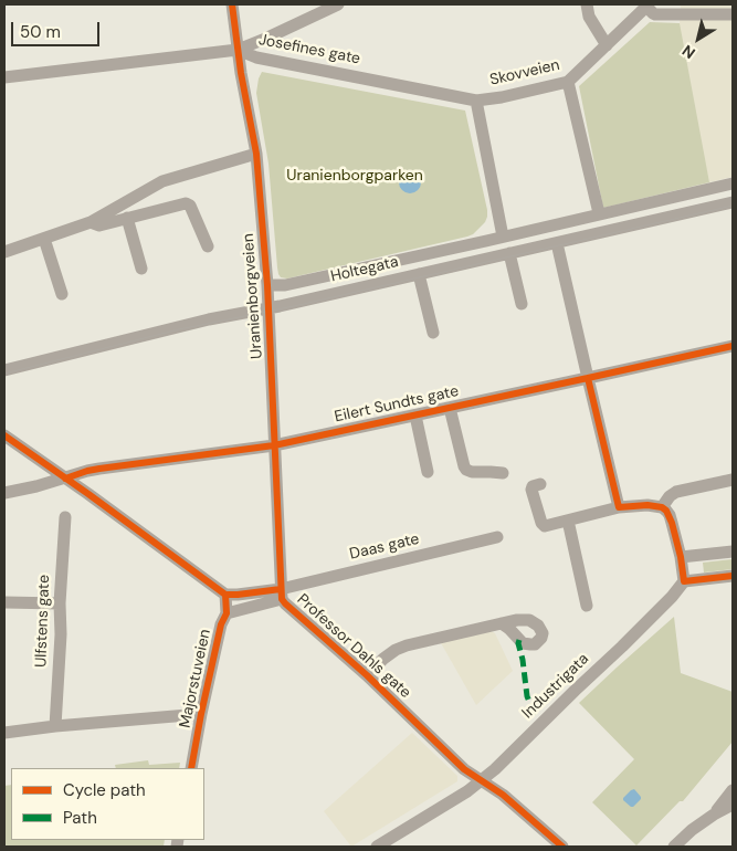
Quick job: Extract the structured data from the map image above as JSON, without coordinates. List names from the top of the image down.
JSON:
{
  "streets": {
    "street": [
      "Josefines gate",
      "Skovveien",
      "Holtegata",
      "Uranienborgveien",
      "Eilert Sundts gate",
      "Daas gate",
      "Ulfstens gate",
      "Professor Dahls gate",
      "Majorstuveien",
      "Industrigata"
    ]
  },
  "crossings": [
    ["Josefines gate", "Skovveien"],
    ["Josefines gate", "Uranienborgveien"],
    ["Holtegata", "Uranienborgveien"],
    ["Uranienborgveien", "Eilert Sundts gate"],
    ["Uranienborgveien", "Daas gate"],
    ["Uranienborgveien", "Professor Dahls gate"],
    ["Daas gate", "Professor Dahls gate"],
    ["Professor Dahls gate", "Majorstuveien"],
    ["Professor Dahls gate", "Industrigata"]
  ],
  "parks": ["Uranienborgparken"],
  "legend": ["Cycle path", "Path"],
  "scale_bar": "50 m",
  "north": "bottom left"
}
